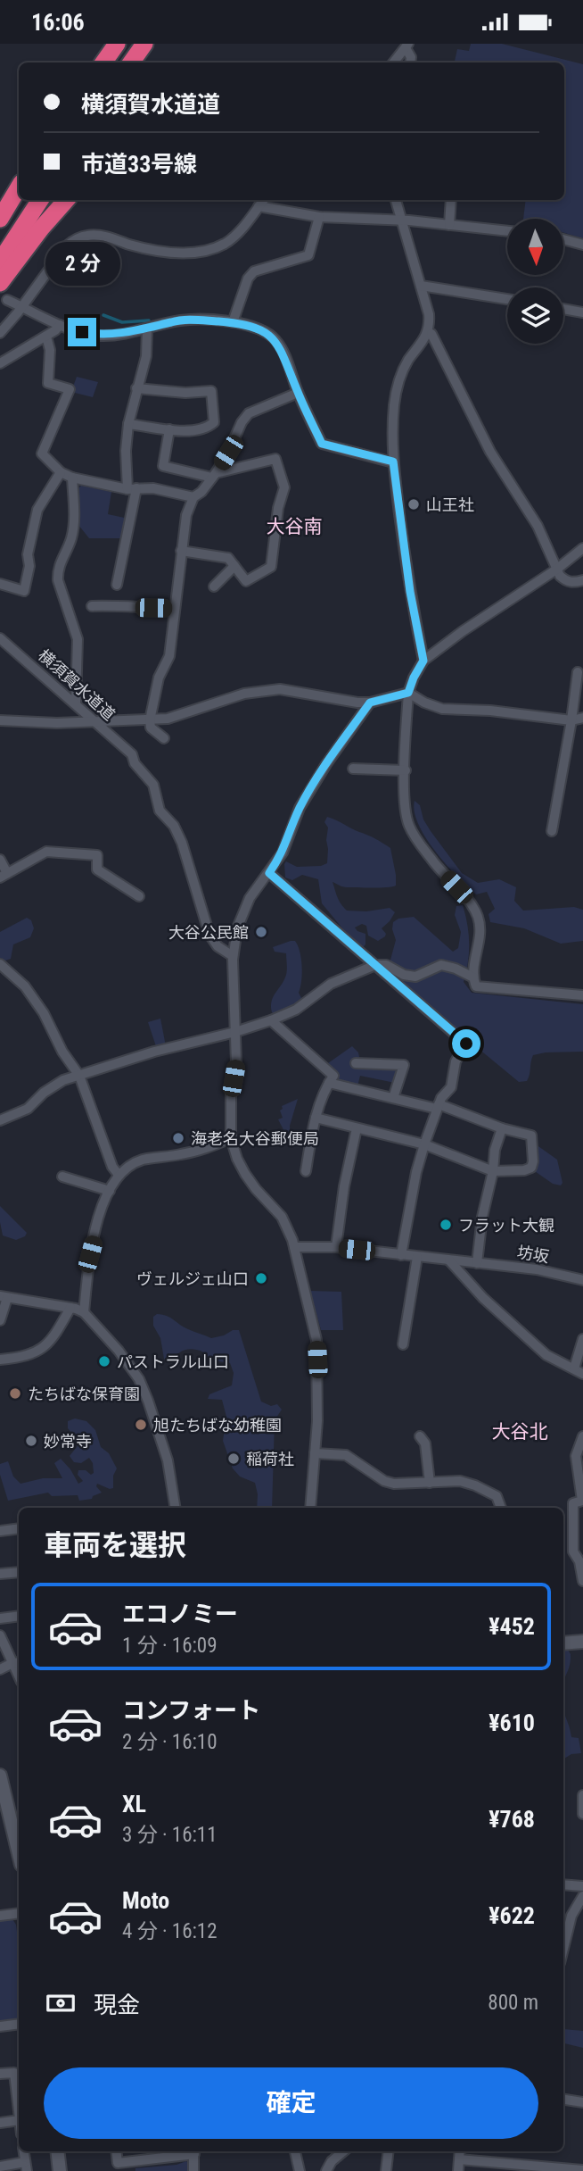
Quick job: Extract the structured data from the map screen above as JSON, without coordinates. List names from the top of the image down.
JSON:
{
  "streets": {
    "street": ["横須賀水道道", "坊坂"]
  },
  "districts": ["大谷南", "大谷北"],
  "places": [
    "山王社",
    "大谷公民館",
    "海老名大谷郵便局",
    "フラット大観",
    "ヴェルジェ山口",
    "パストラル山口",
    "たちばな保育園",
    "旭たちばな幼稚園",
    "妙常寺",
    "稲荷社"
  ],
  "north": "bottom",
  "page": {
    "status": "16:06",
    "banner": ["横須賀水道道", "市道33号線"],
    "bubble": "2 分",
    "heading": "車両を選択",
    "list": [
      {
        "name": "エコノミー",
        "note": "1 分 · 16:09",
        "value": "¥452"
      },
      {
        "name": "コンフォート",
        "note": "2 分 · 16:10",
        "value": "¥610"
      },
      {
        "name": "XL",
        "note": "3 分 · 16:11",
        "value": "¥768"
      },
      {
        "name": "Moto",
        "note": "4 分 · 16:12",
        "value": "¥622"
      }
    ],
    "pay": ["現金", "800 m"],
    "buttons": "確定"
  }
}
